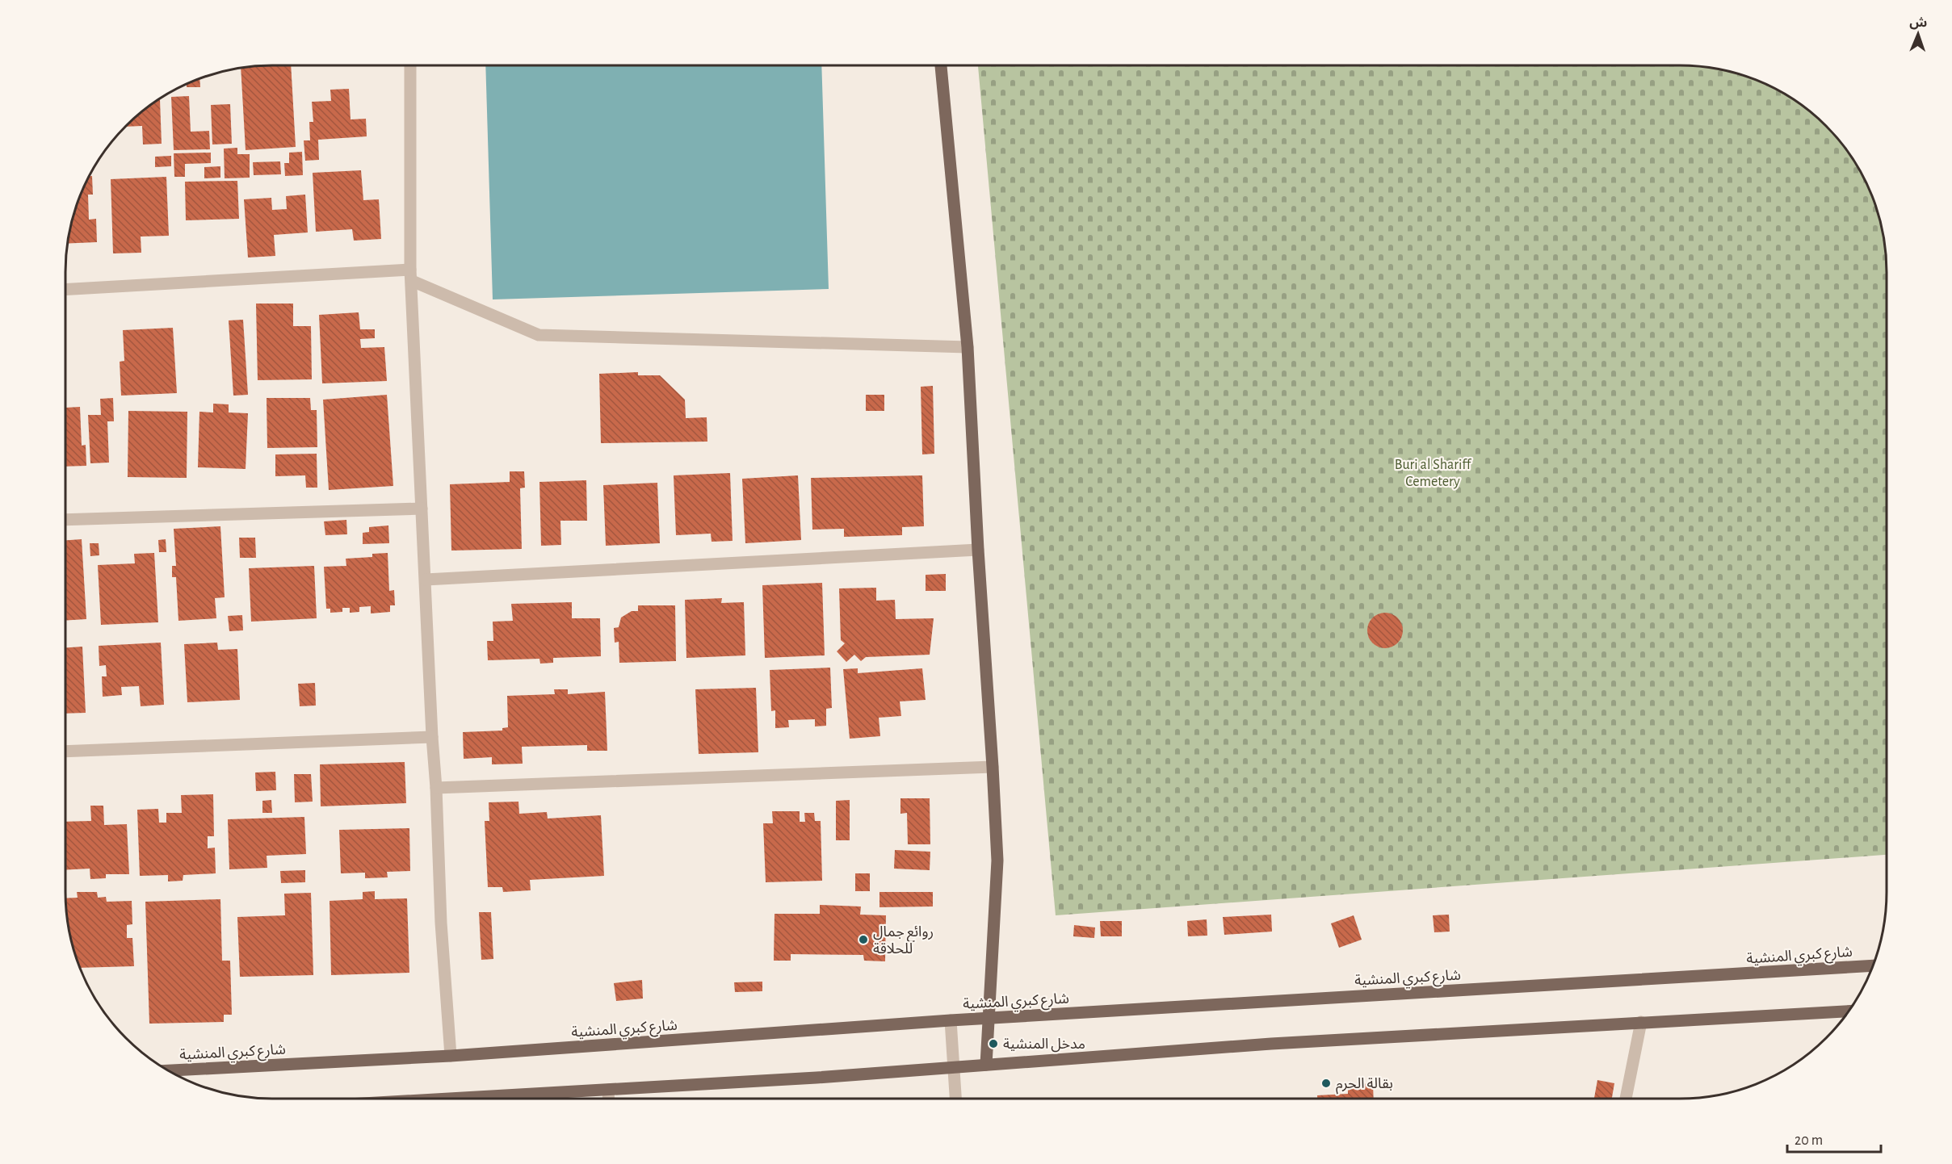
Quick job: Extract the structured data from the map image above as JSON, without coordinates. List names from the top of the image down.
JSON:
{
  "streets": {
    "main road": ["شارع كبري المنشية"]
  },
  "parks": ["Buri al Shariff Cemetery"],
  "places": ["روائع جمال للحلاقة", "مدخل المنشية", "بقالة الحرم"],
  "scale_bar": "20 m",
  "north": "top"
}
